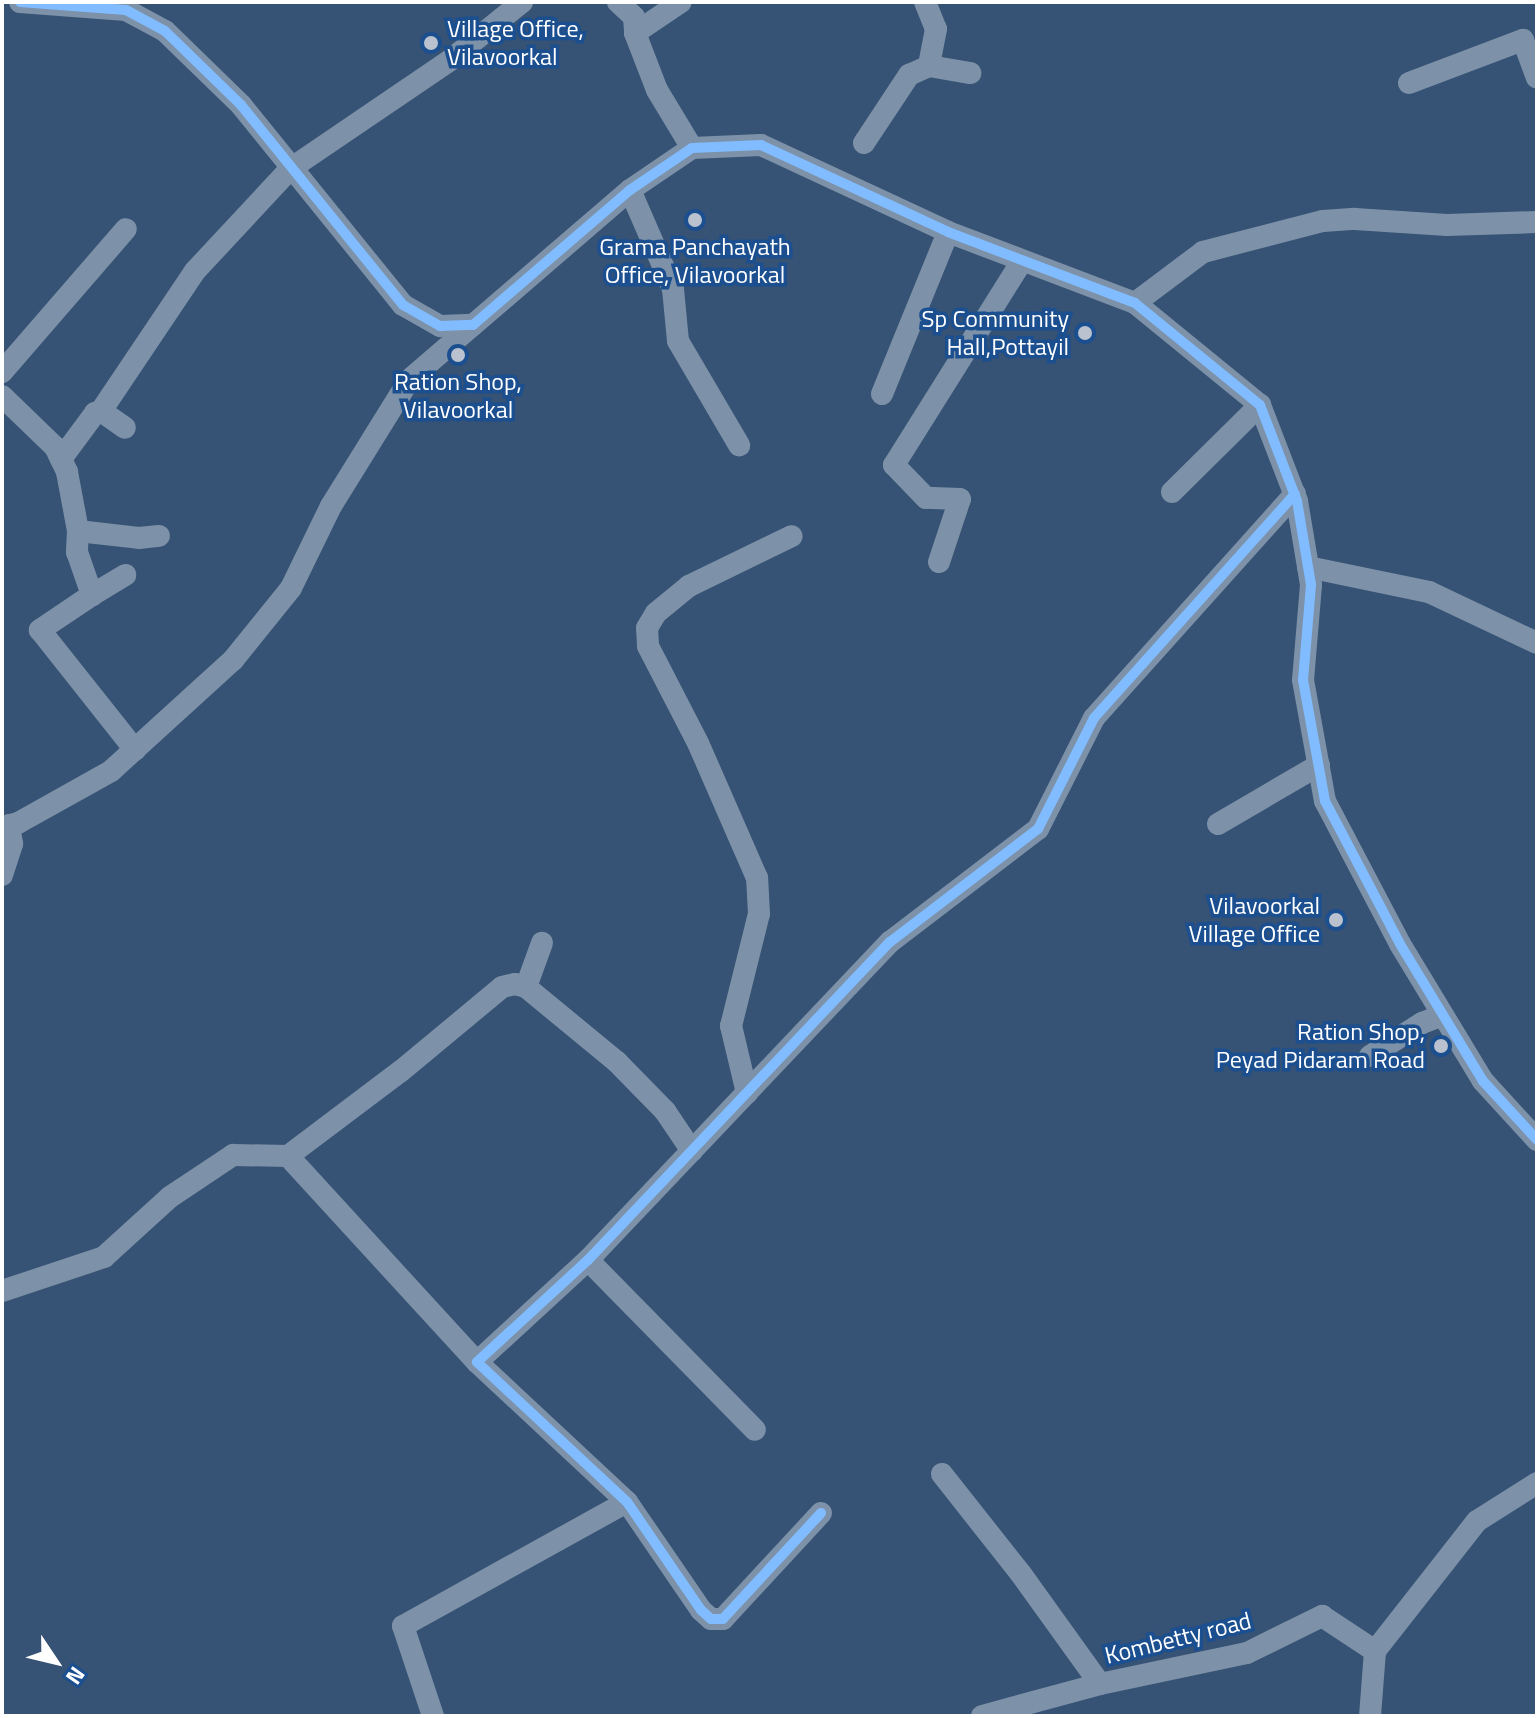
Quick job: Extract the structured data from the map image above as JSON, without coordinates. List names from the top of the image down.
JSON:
{
  "streets": {
    "street": ["Kombetty road"]
  },
  "places": [
    "Village Office, Vilavoorkal",
    "Grama Panchayath Office, Vilavoorkal",
    "Sp Community Hall,Pottayil",
    "Ration Shop, Vilavoorkal",
    "Vilavoorkal Village Office",
    "Ration Shop, Peyad Pidaram Road"
  ],
  "north": "bottom right"
}
